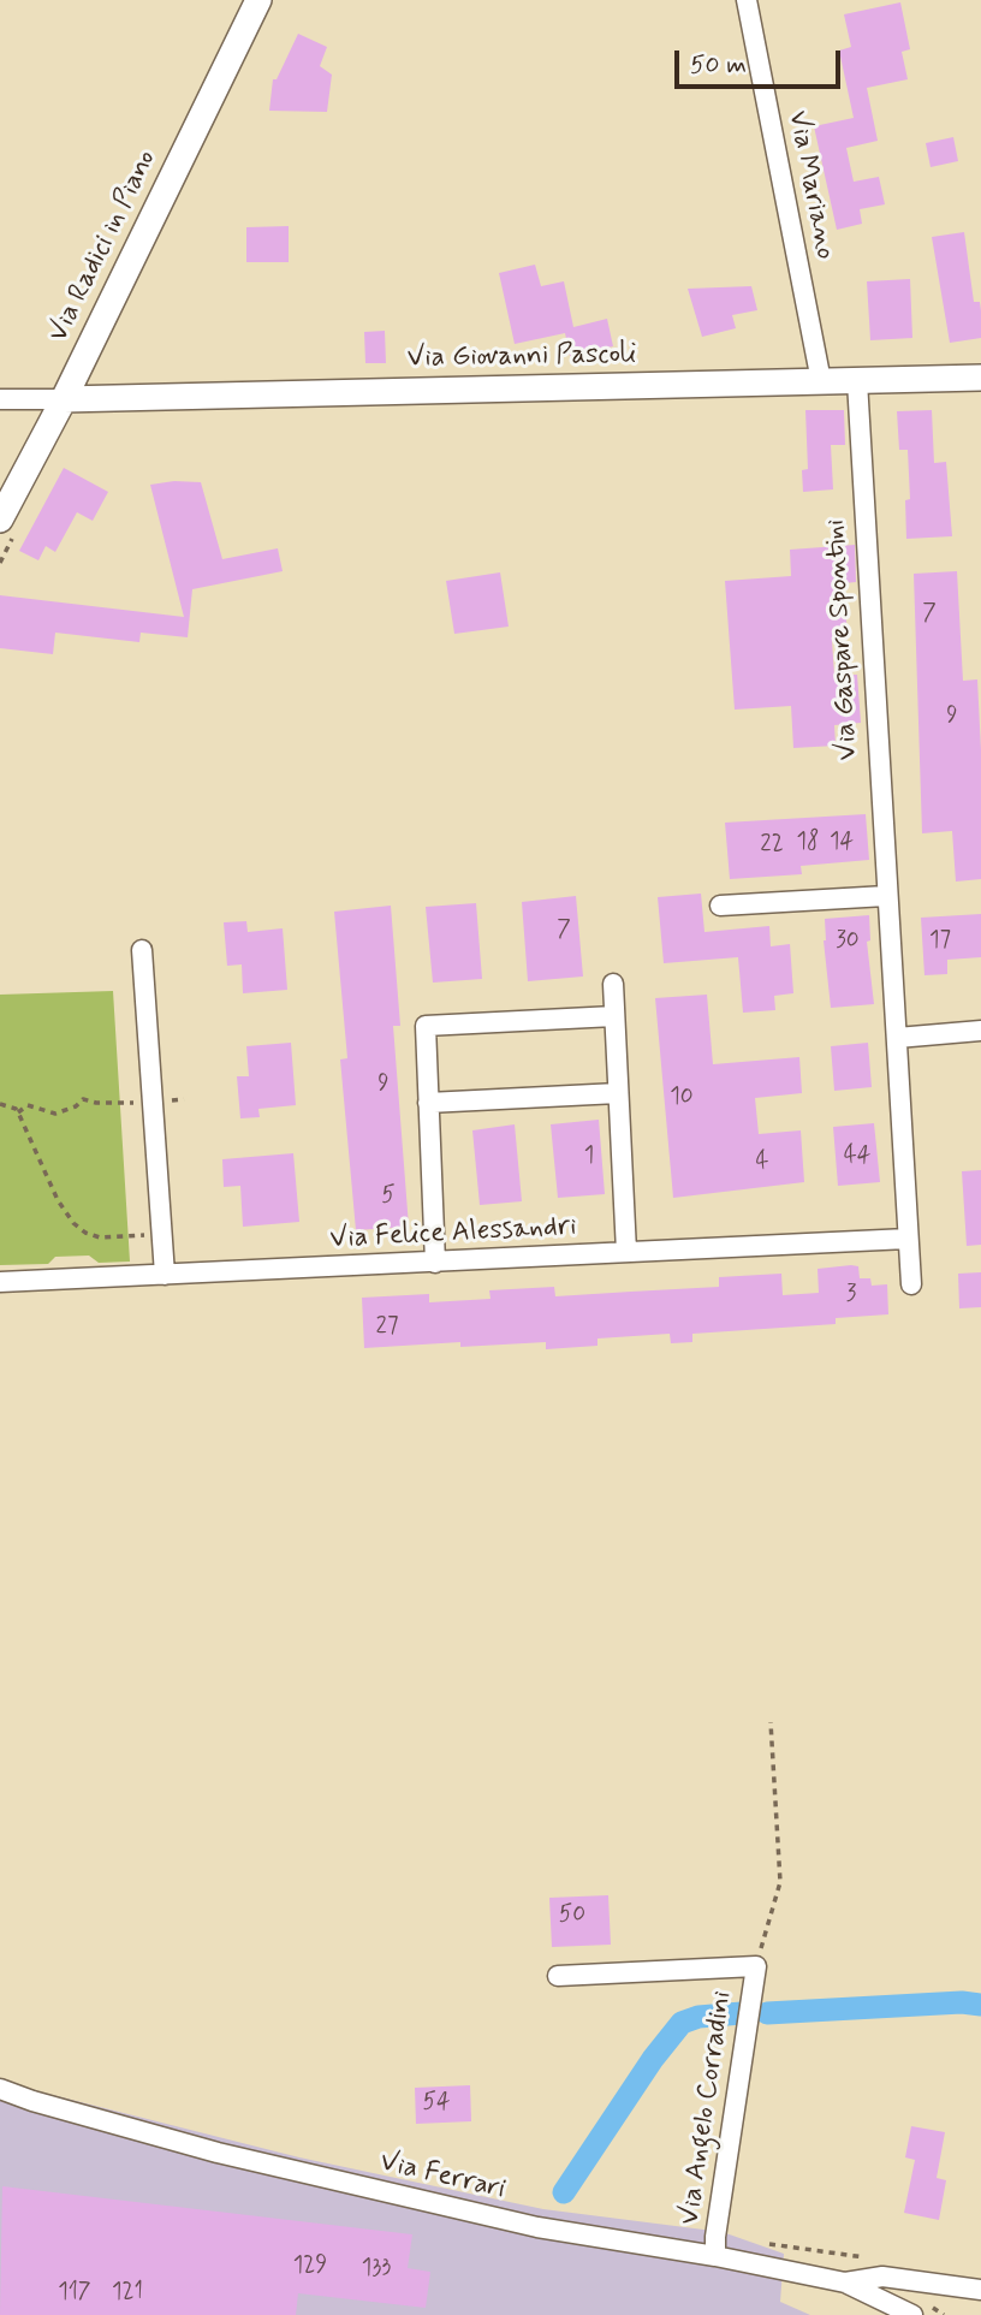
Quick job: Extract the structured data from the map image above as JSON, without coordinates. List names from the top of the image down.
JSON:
{
  "streets": {
    "street": [
      "Via Mariano",
      "Via Radici in Piano",
      "Via Giovanni Pascoli",
      "Via Gaspare Spontini",
      "Via Felice Alessandri",
      "Via Angelo Corradini",
      "Via Ferrari"
    ]
  },
  "crossings": [
    ["Via Mariano", "Via Giovanni Pascoli"],
    ["Via Radici in Piano", "Via Giovanni Pascoli"],
    ["Via Giovanni Pascoli", "Via Gaspare Spontini"],
    ["Via Gaspare Spontini", "Via Felice Alessandri"],
    ["Via Angelo Corradini", "Via Ferrari"]
  ],
  "house_numbers": [
    "7",
    "9",
    "18",
    "14",
    "22",
    "7",
    "30",
    "17",
    "9",
    "10",
    "1",
    "44",
    "4",
    "5",
    "3",
    "27",
    "50",
    "54",
    "129",
    "133",
    "117",
    "121"
  ],
  "scale_bar": "50 m"
}
